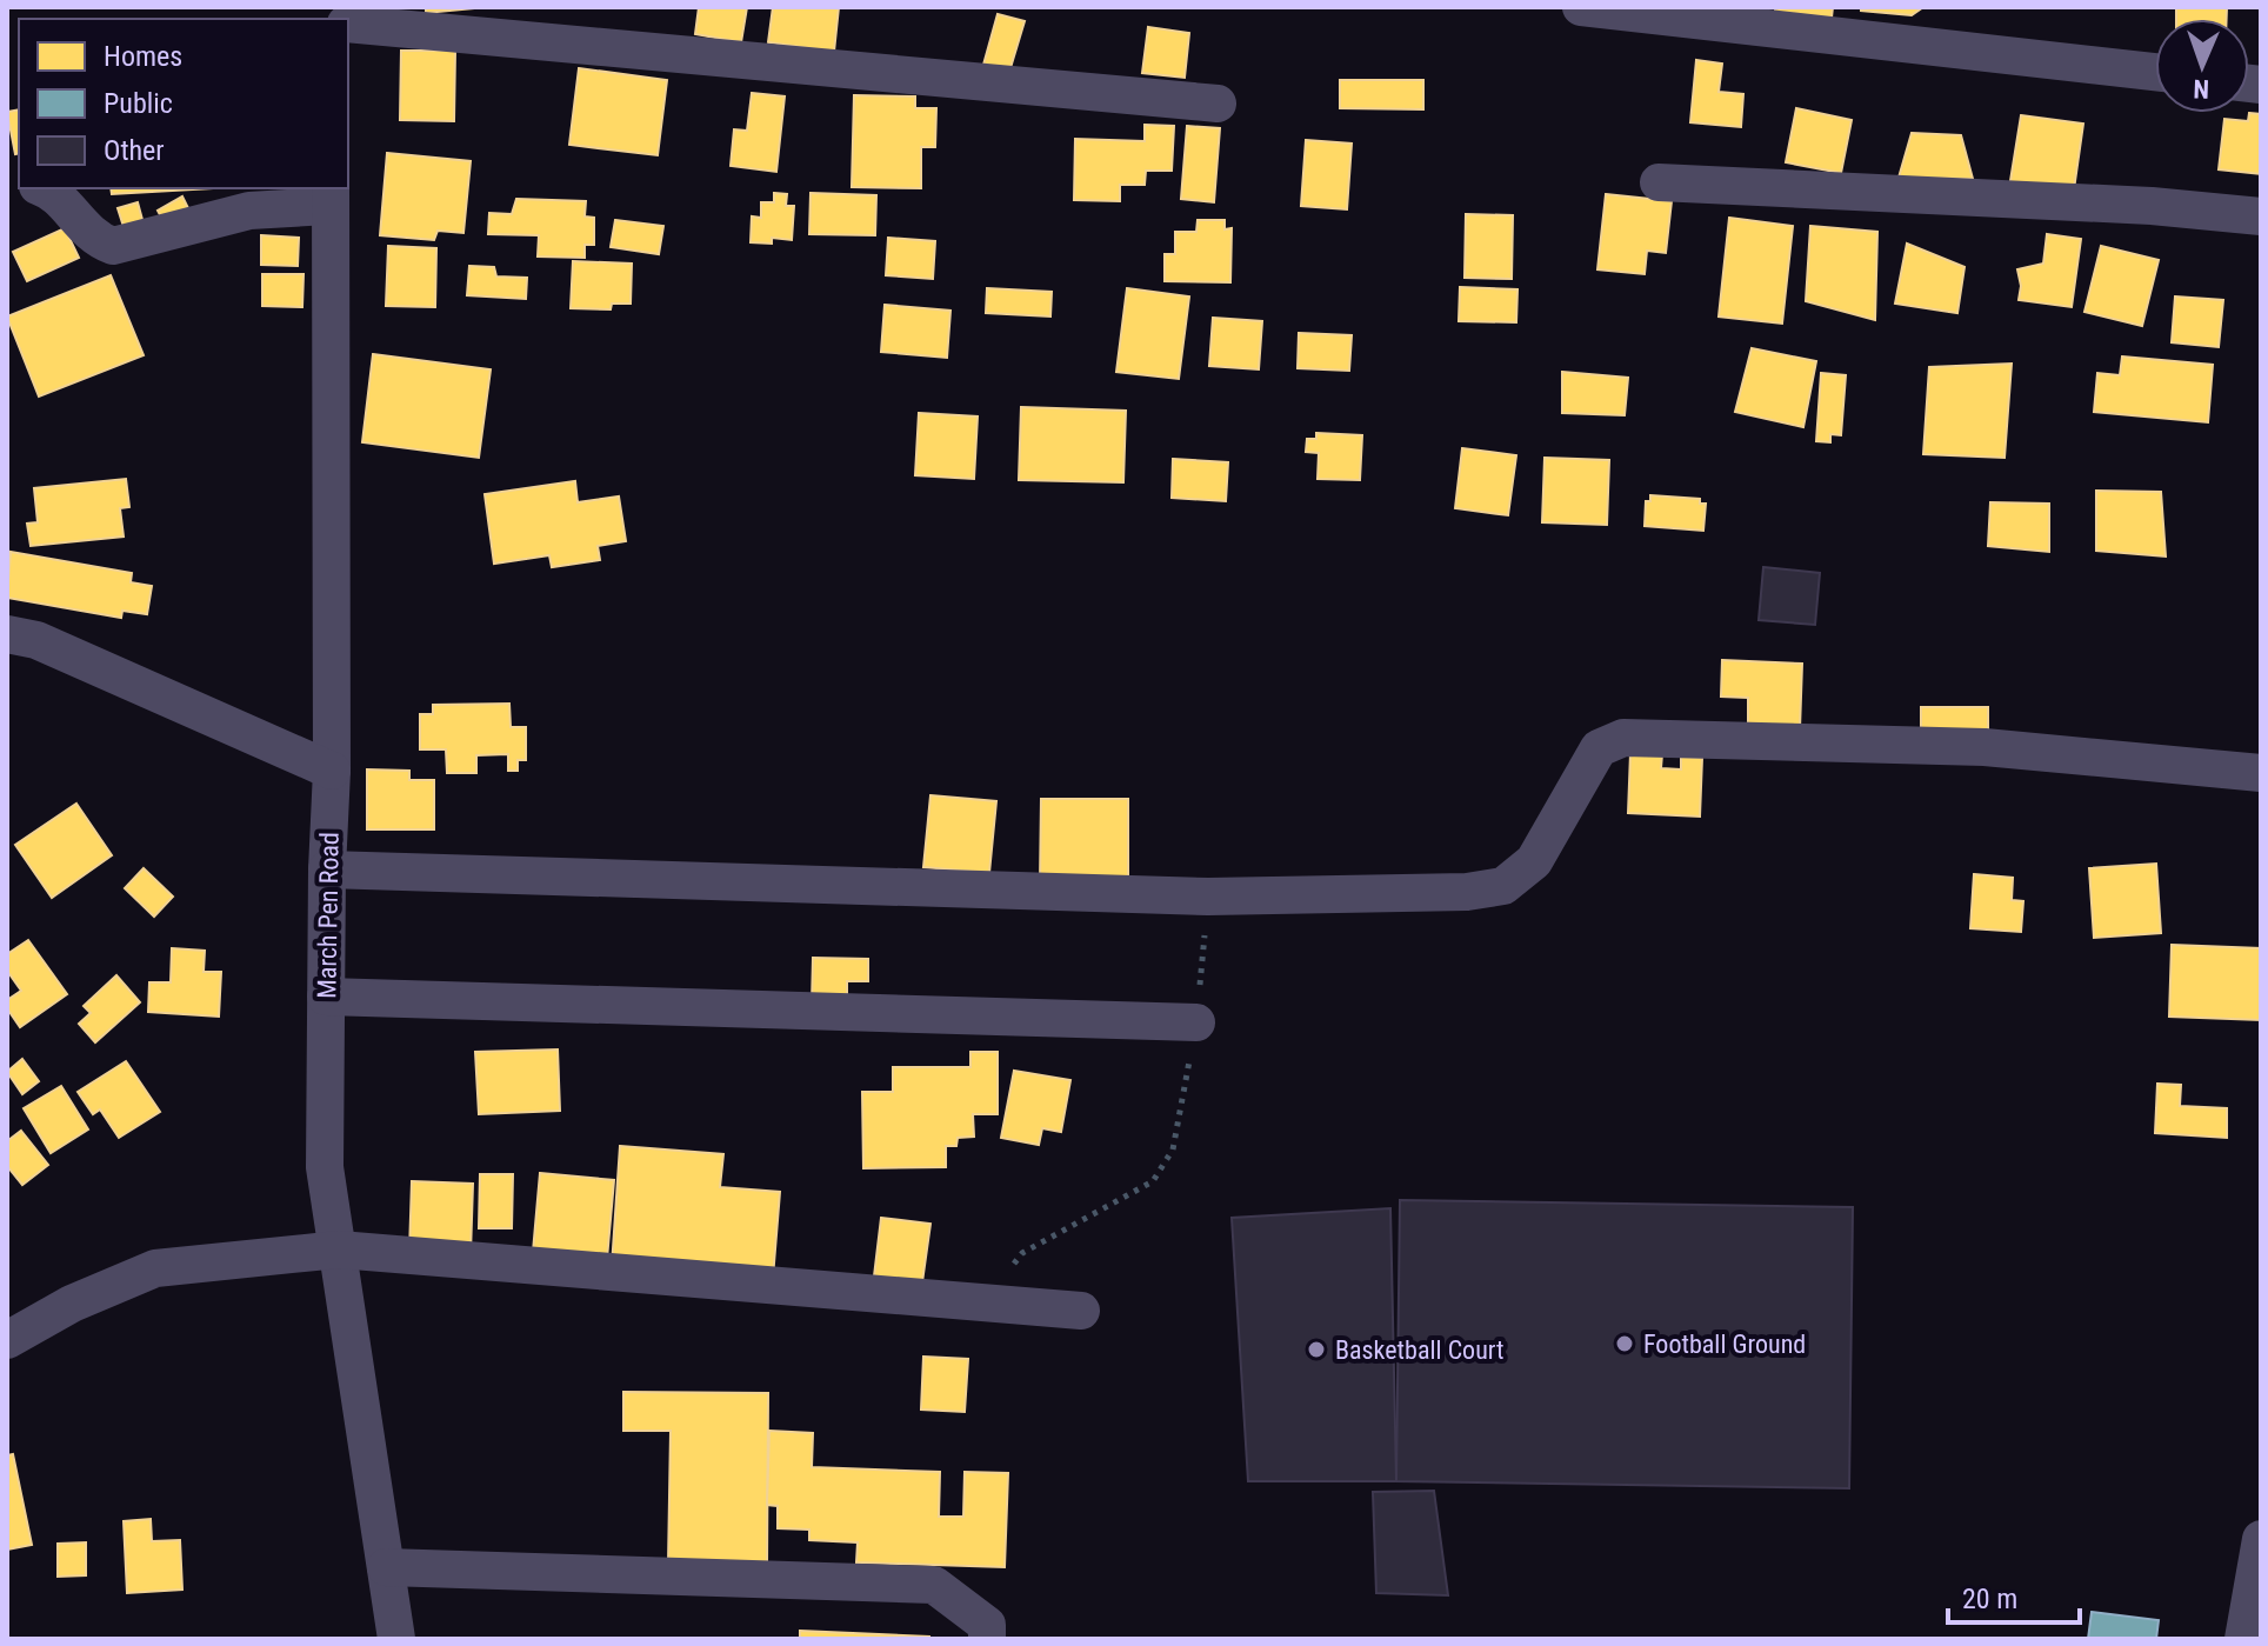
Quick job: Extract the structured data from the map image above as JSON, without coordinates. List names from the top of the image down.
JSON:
{
  "streets": {
    "street": ["March Pen Road"]
  },
  "places": ["Football Ground", "Basketball Court"],
  "legend": ["Homes", "Public", "Other"],
  "scale_bar": "20 m",
  "north": "bottom"
}
